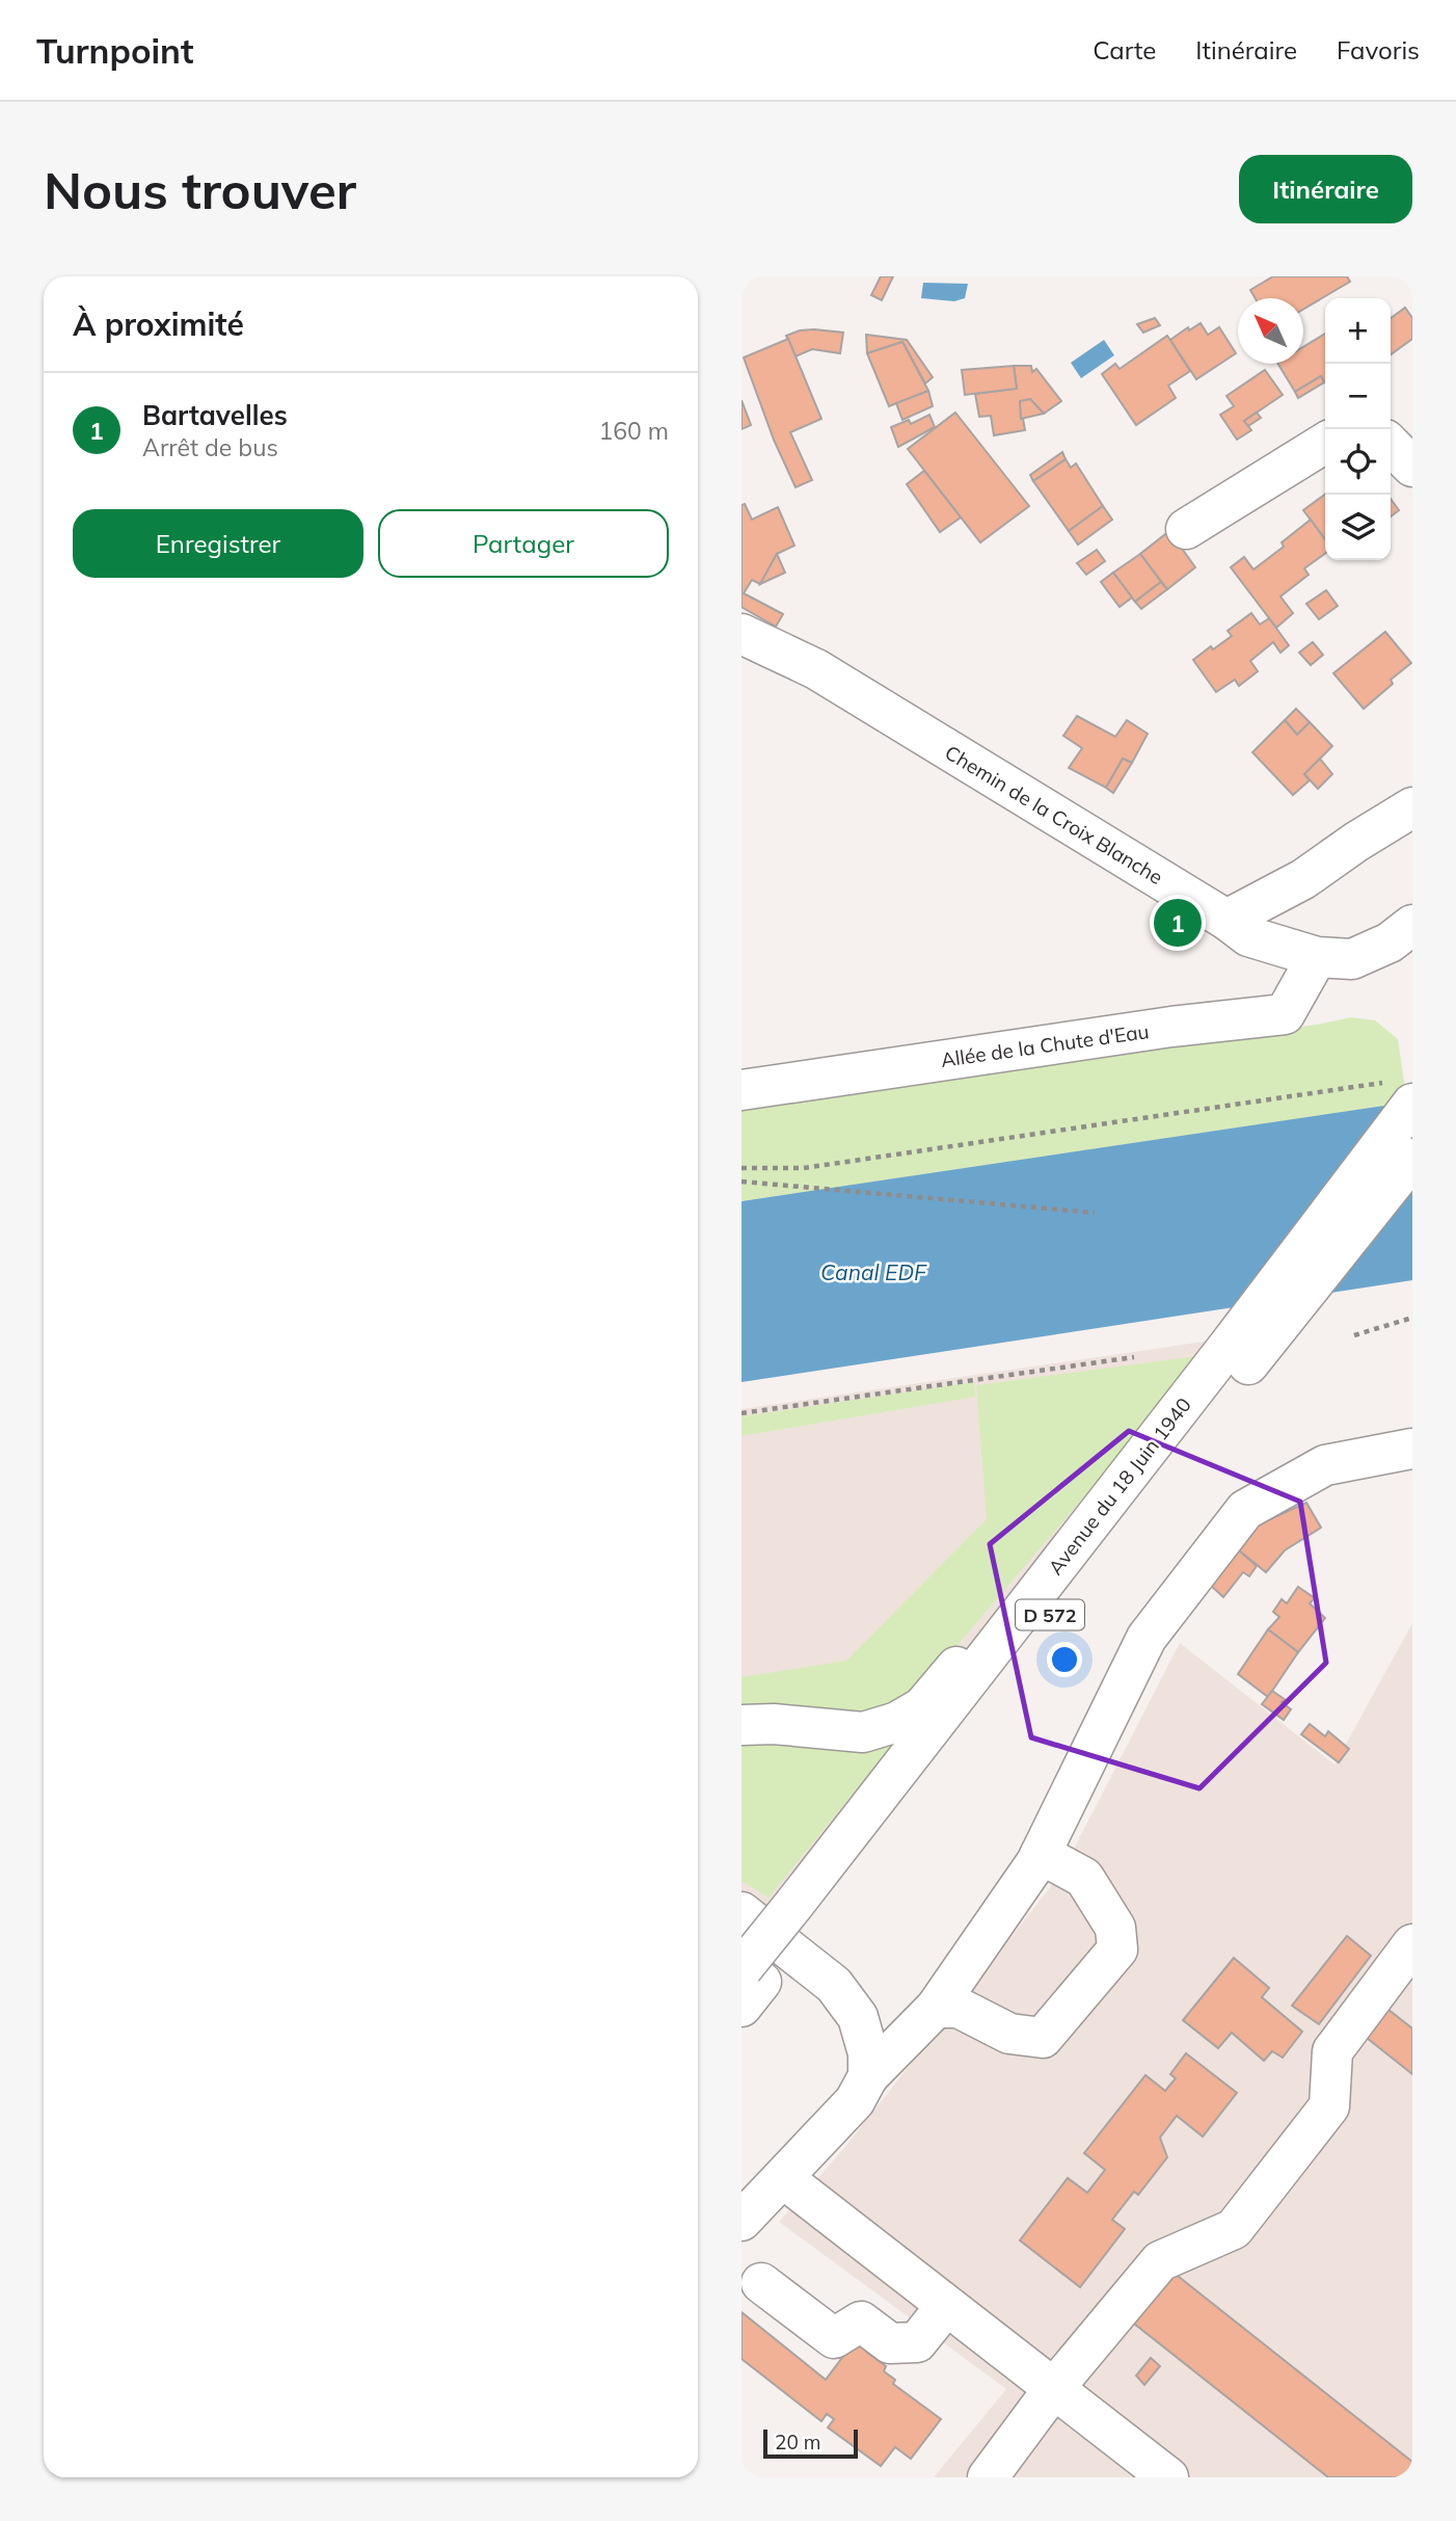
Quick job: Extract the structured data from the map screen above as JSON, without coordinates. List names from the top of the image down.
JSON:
{
  "streets": {
    "street": [
      "Chemin de la Croix Blanche",
      "Allée de la Chute d'Eau",
      "Avenue du 18 Juin 1940",
      "D 572"
    ]
  },
  "crossings": [
    ["Chemin de la Croix Blanche", "Allée de la Chute d'Eau"]
  ],
  "water": ["Canal EDF"],
  "scale_bar": "20 m",
  "north": "top left",
  "page": {
    "header": "Turnpoint",
    "nav": ["Carte", "Itinéraire", "Favoris"],
    "buttons": [
      "Itinéraire",
      ["Enregistrer", "Partager"]
    ],
    "title": "Nous trouver",
    "heading": "À proximité",
    "map_buttons": ["+", "−"],
    "list": [
      {
        "mark": "1",
        "name": "Bartavelles",
        "note": "Arrêt de bus",
        "value": "160 m"
      }
    ],
    "pins": "1",
    "scale": "20 m"
  }
}
